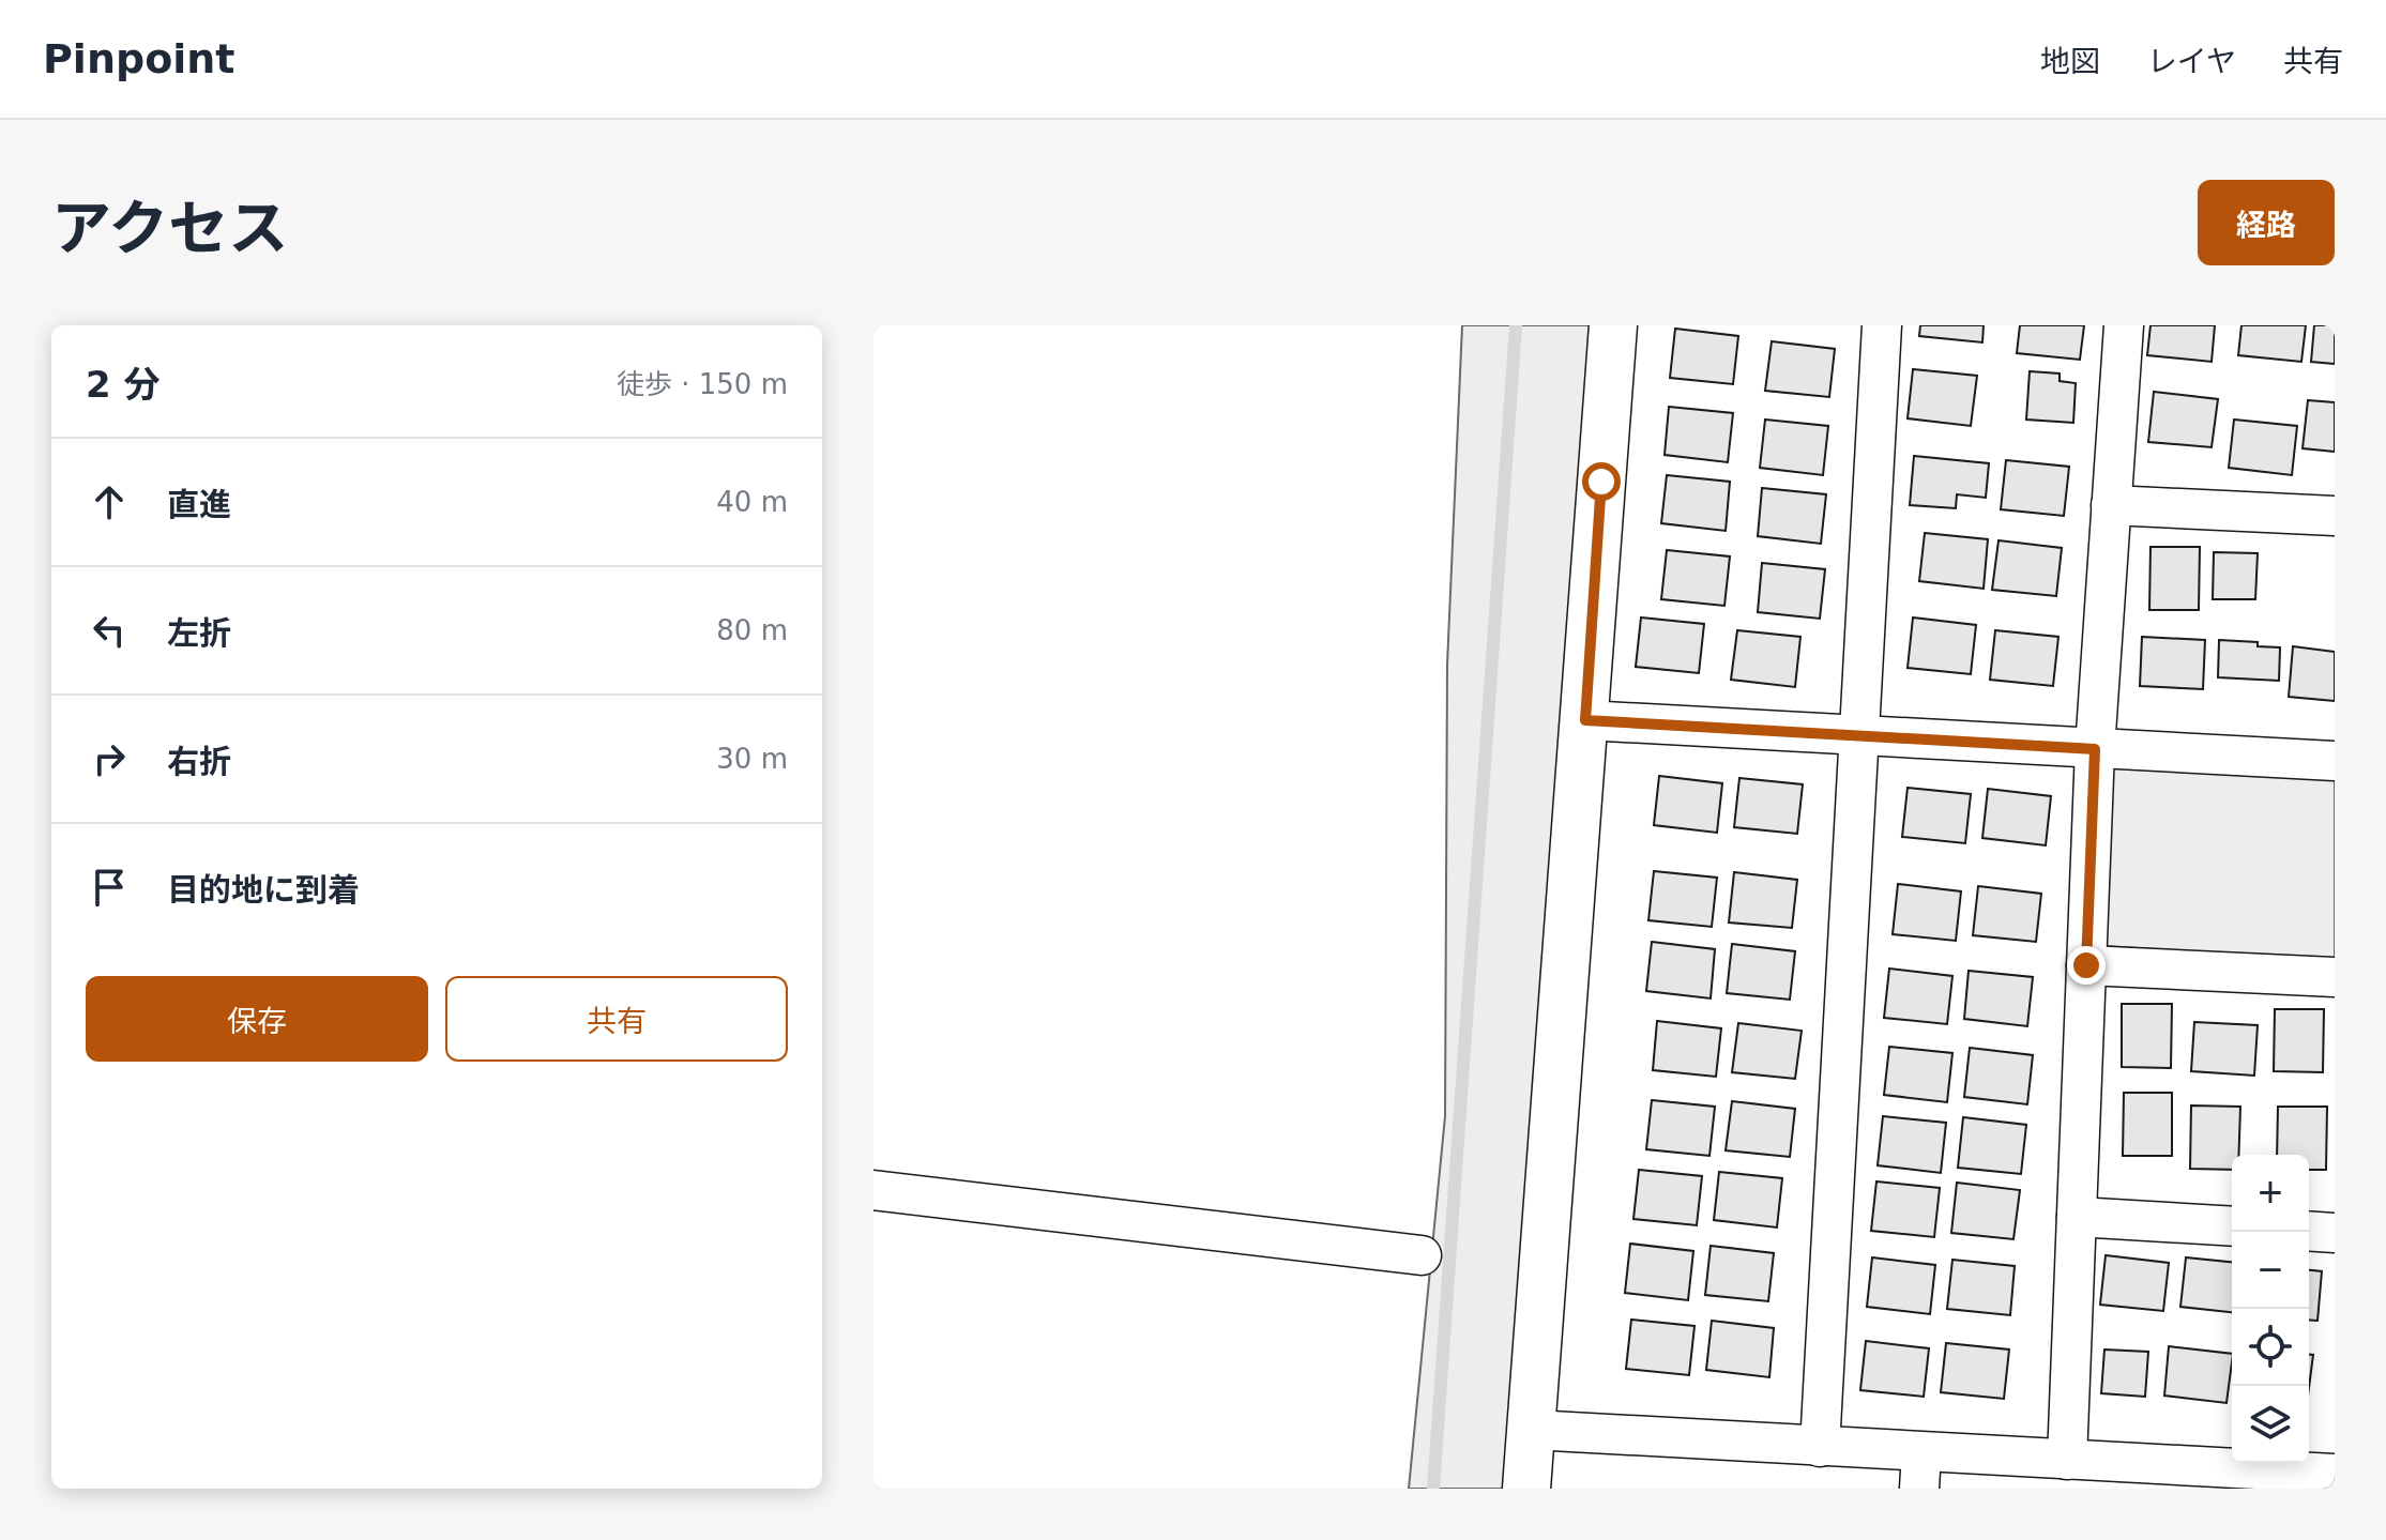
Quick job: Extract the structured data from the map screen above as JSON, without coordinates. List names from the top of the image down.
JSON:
{
  "page": {
    "header": "Pinpoint",
    "nav": ["地図", "レイヤ", "共有"],
    "title": "アクセス",
    "buttons": [
      "経路",
      ["保存", "共有"]
    ],
    "heading": ["2 分", "徒歩 · 150 m"],
    "list": [
      ["直進", "40 m"],
      ["左折", "80 m"],
      ["右折", "30 m"],
      "目的地に到着"
    ],
    "map_buttons": ["+", "−"]
  }
}
